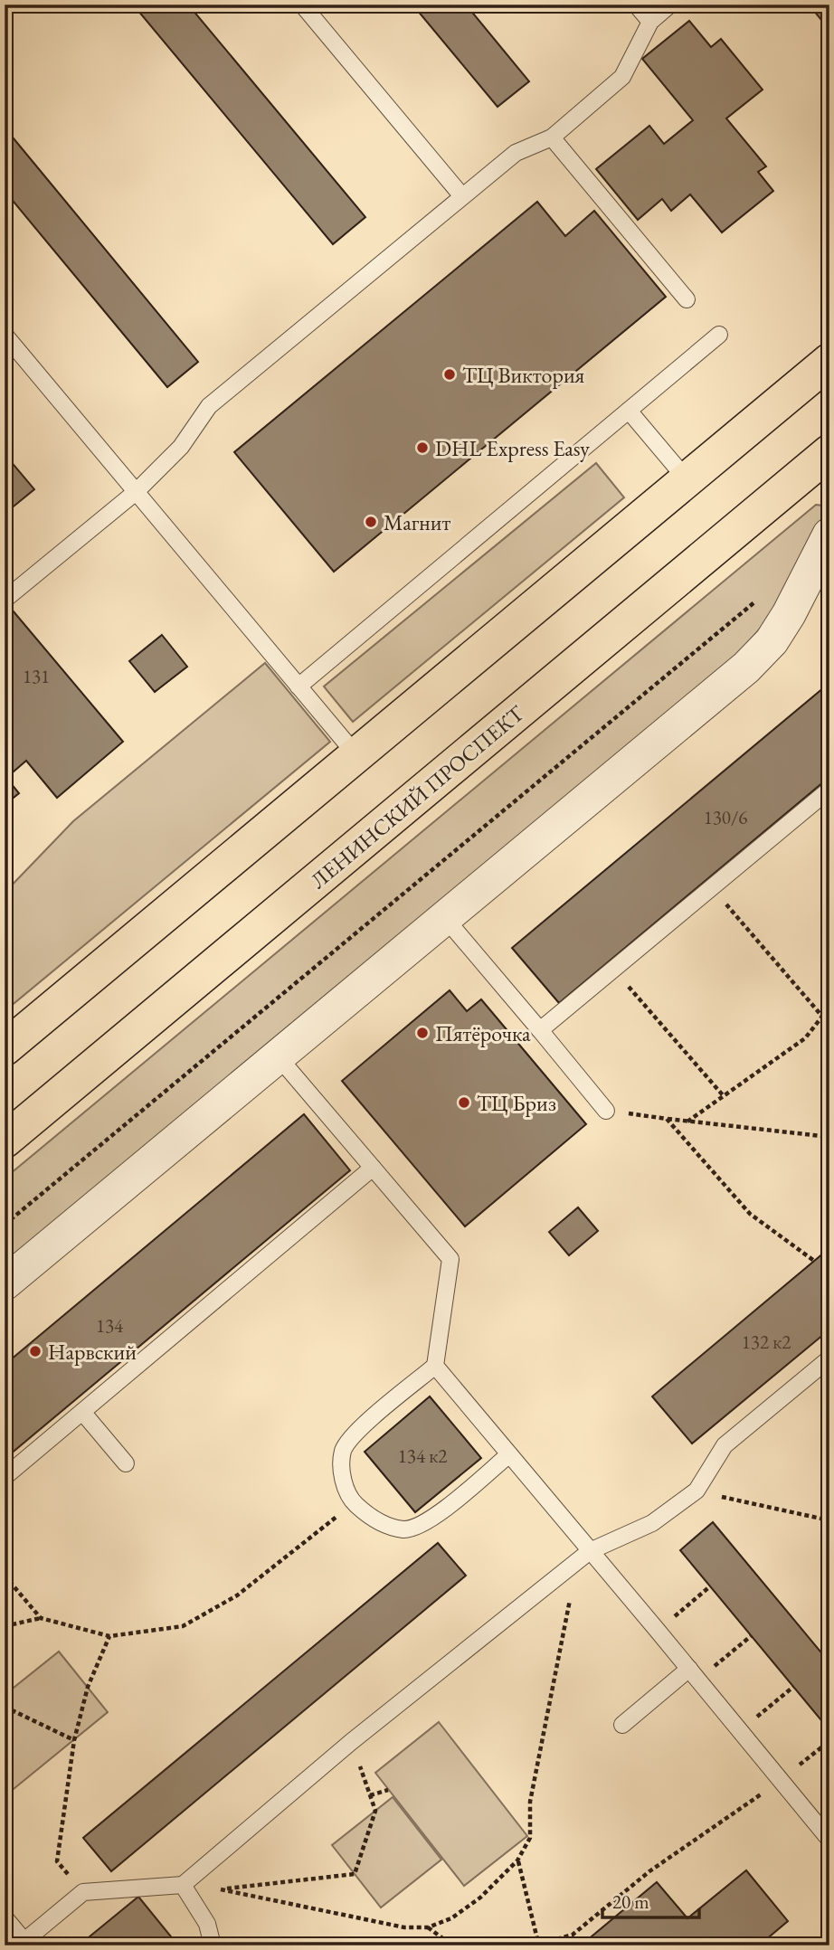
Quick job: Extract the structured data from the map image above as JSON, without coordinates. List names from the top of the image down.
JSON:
{
  "streets": {
    "main road": ["ЛЕНИНСКИЙ ПРОСПЕКТ"]
  },
  "places": [
    "ТЦ Виктория",
    "DHL Express Easy",
    "Магнит",
    "Пятёрочка",
    "ТЦ Бриз",
    "Нарвский"
  ],
  "house_numbers": [
    "131",
    "130/6",
    "134",
    "132 к2",
    "134 к2"
  ],
  "scale_bar": "20 m"
}
